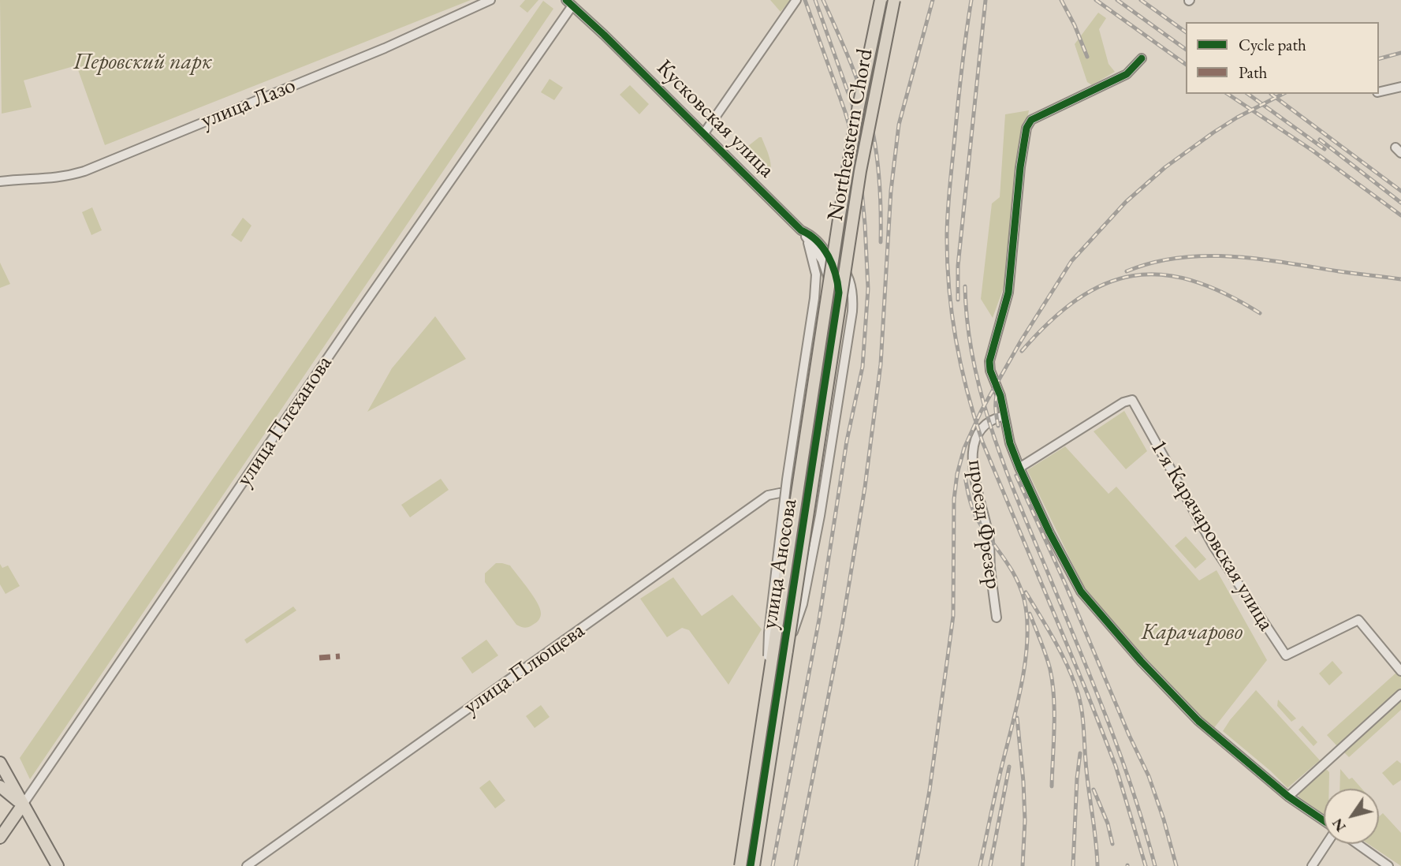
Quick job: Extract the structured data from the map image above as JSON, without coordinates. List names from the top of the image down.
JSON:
{
  "streets": {
    "main road": ["Northeastern Chord", "улица Плеханова"],
    "street": [
      "улица Лазо",
      "Кусковская улица",
      "проезд Фрезер",
      "1-я Карачаровская улица",
      "улица Аносова",
      "улица Плющева"
    ]
  },
  "crossings": [
    ["Кусковская улица", "улица Плеханова"],
    ["Кусковская улица", "улица Аносова"],
    ["Northeastern Chord", "улица Аносова"],
    ["улица Аносова", "улица Плющева"]
  ],
  "parks": ["Перовский парк", "Карачарово"],
  "legend": ["Cycle path", "Path"],
  "north": "bottom left"
}
